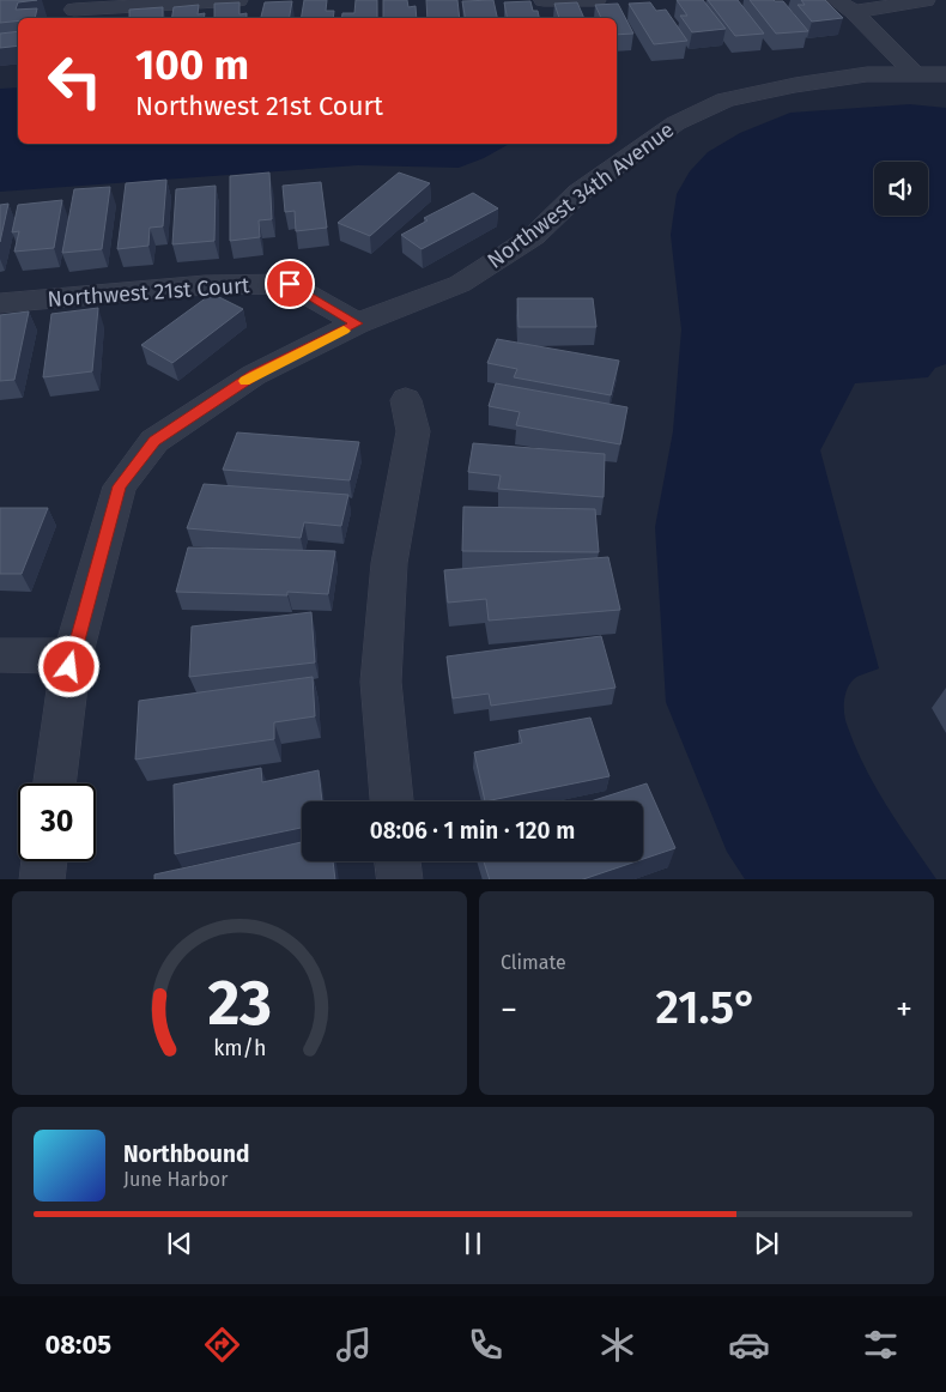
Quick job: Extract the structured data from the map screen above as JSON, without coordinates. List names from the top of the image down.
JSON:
{
  "streets": {
    "street": ["Northwest 34th Avenue", "Northwest 21st Court"]
  },
  "crossings": [
    ["Northwest 34th Avenue", "Northwest 21st Court"]
  ],
  "page": {
    "turn": ["100 m", "Northwest 21st Court"],
    "limit": "30",
    "trip": "08:06 · 1 min · 120 m",
    "tile": "Climate",
    "heat": ["−", "21.5°", "+"],
    "song": ["Northbound", "June Harbor"],
    "tabs": "08:05",
    "gauge": ["23", "km/h"]
  }
}
